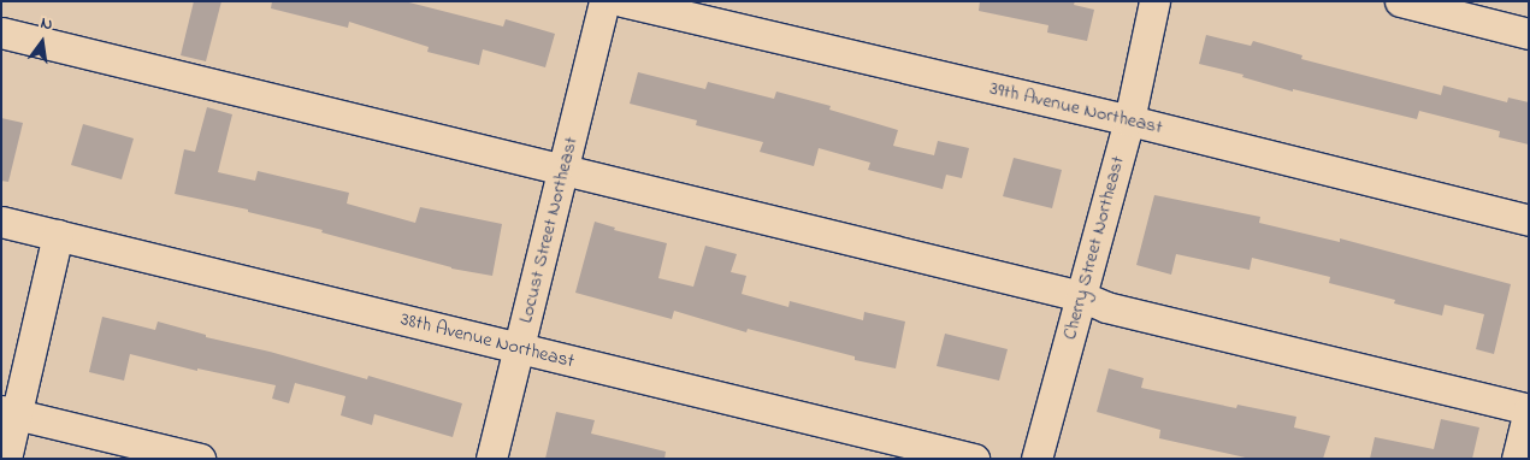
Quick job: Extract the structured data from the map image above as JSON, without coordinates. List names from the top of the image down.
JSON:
{
  "streets": {
    "street": [
      "39th Avenue Northeast",
      "Locust Street Northeast",
      "Cherry Street Northeast",
      "38th Avenue Northeast"
    ]
  },
  "crossings": [
    ["39th Avenue Northeast", "Cherry Street Northeast"],
    ["Locust Street Northeast", "38th Avenue Northeast"]
  ],
  "north": "top"
}
